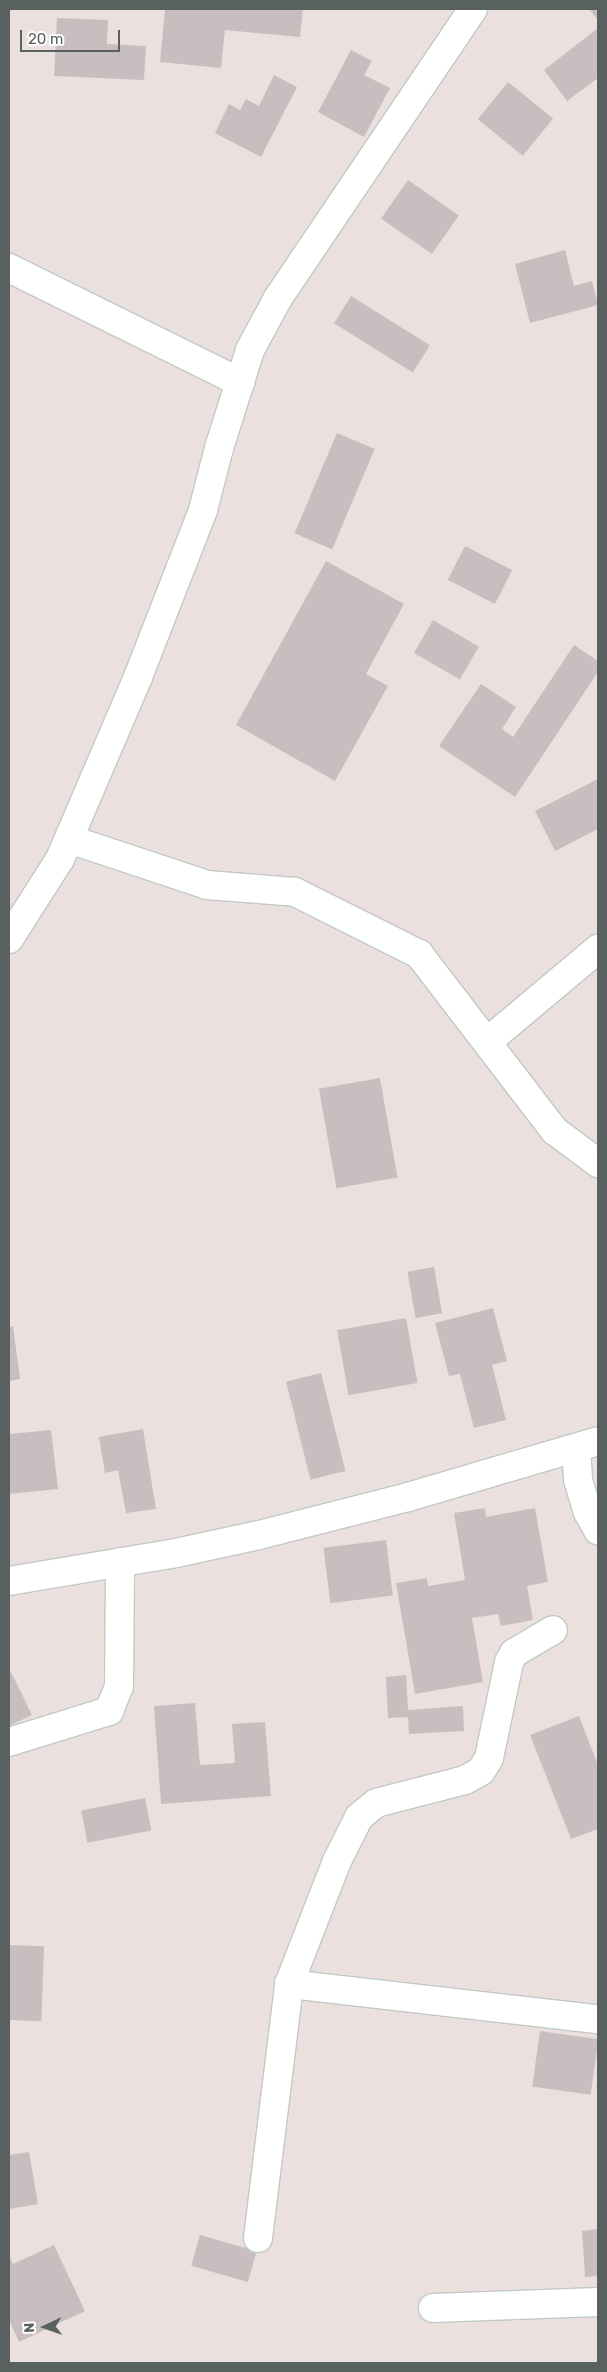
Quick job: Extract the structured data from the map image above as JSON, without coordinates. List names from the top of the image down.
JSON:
{
  "scale_bar": "20 m",
  "north": "left"
}
